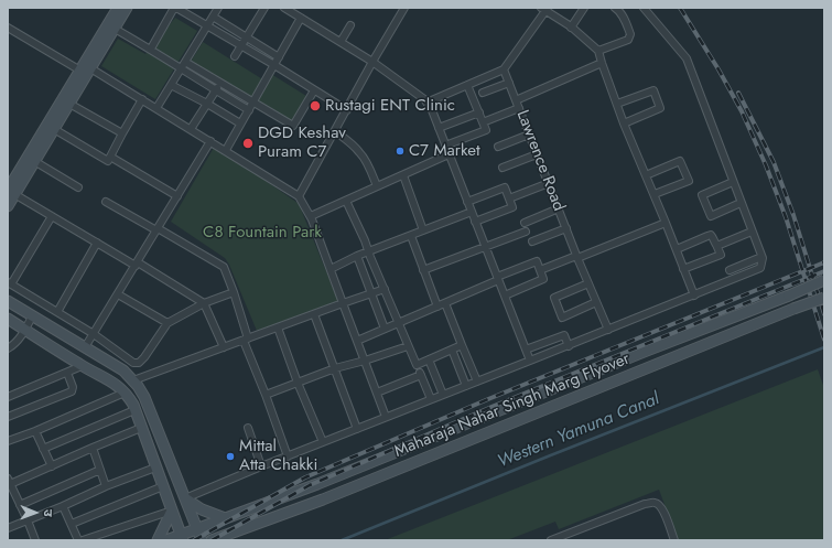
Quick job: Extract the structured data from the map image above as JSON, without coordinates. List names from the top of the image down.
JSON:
{
  "streets": {
    "main road": ["Maharaja Nahar Singh Marg Flyover"],
    "street": ["Lawrence Road"]
  },
  "water": ["Western Yamuna Canal"],
  "parks": ["C8 Fountain Park"],
  "places": [
    "Rustagi ENT Clinic",
    "DGD Keshav Puram C7",
    "C7 Market",
    "Mittal Atta Chakki"
  ],
  "north": "right"
}
